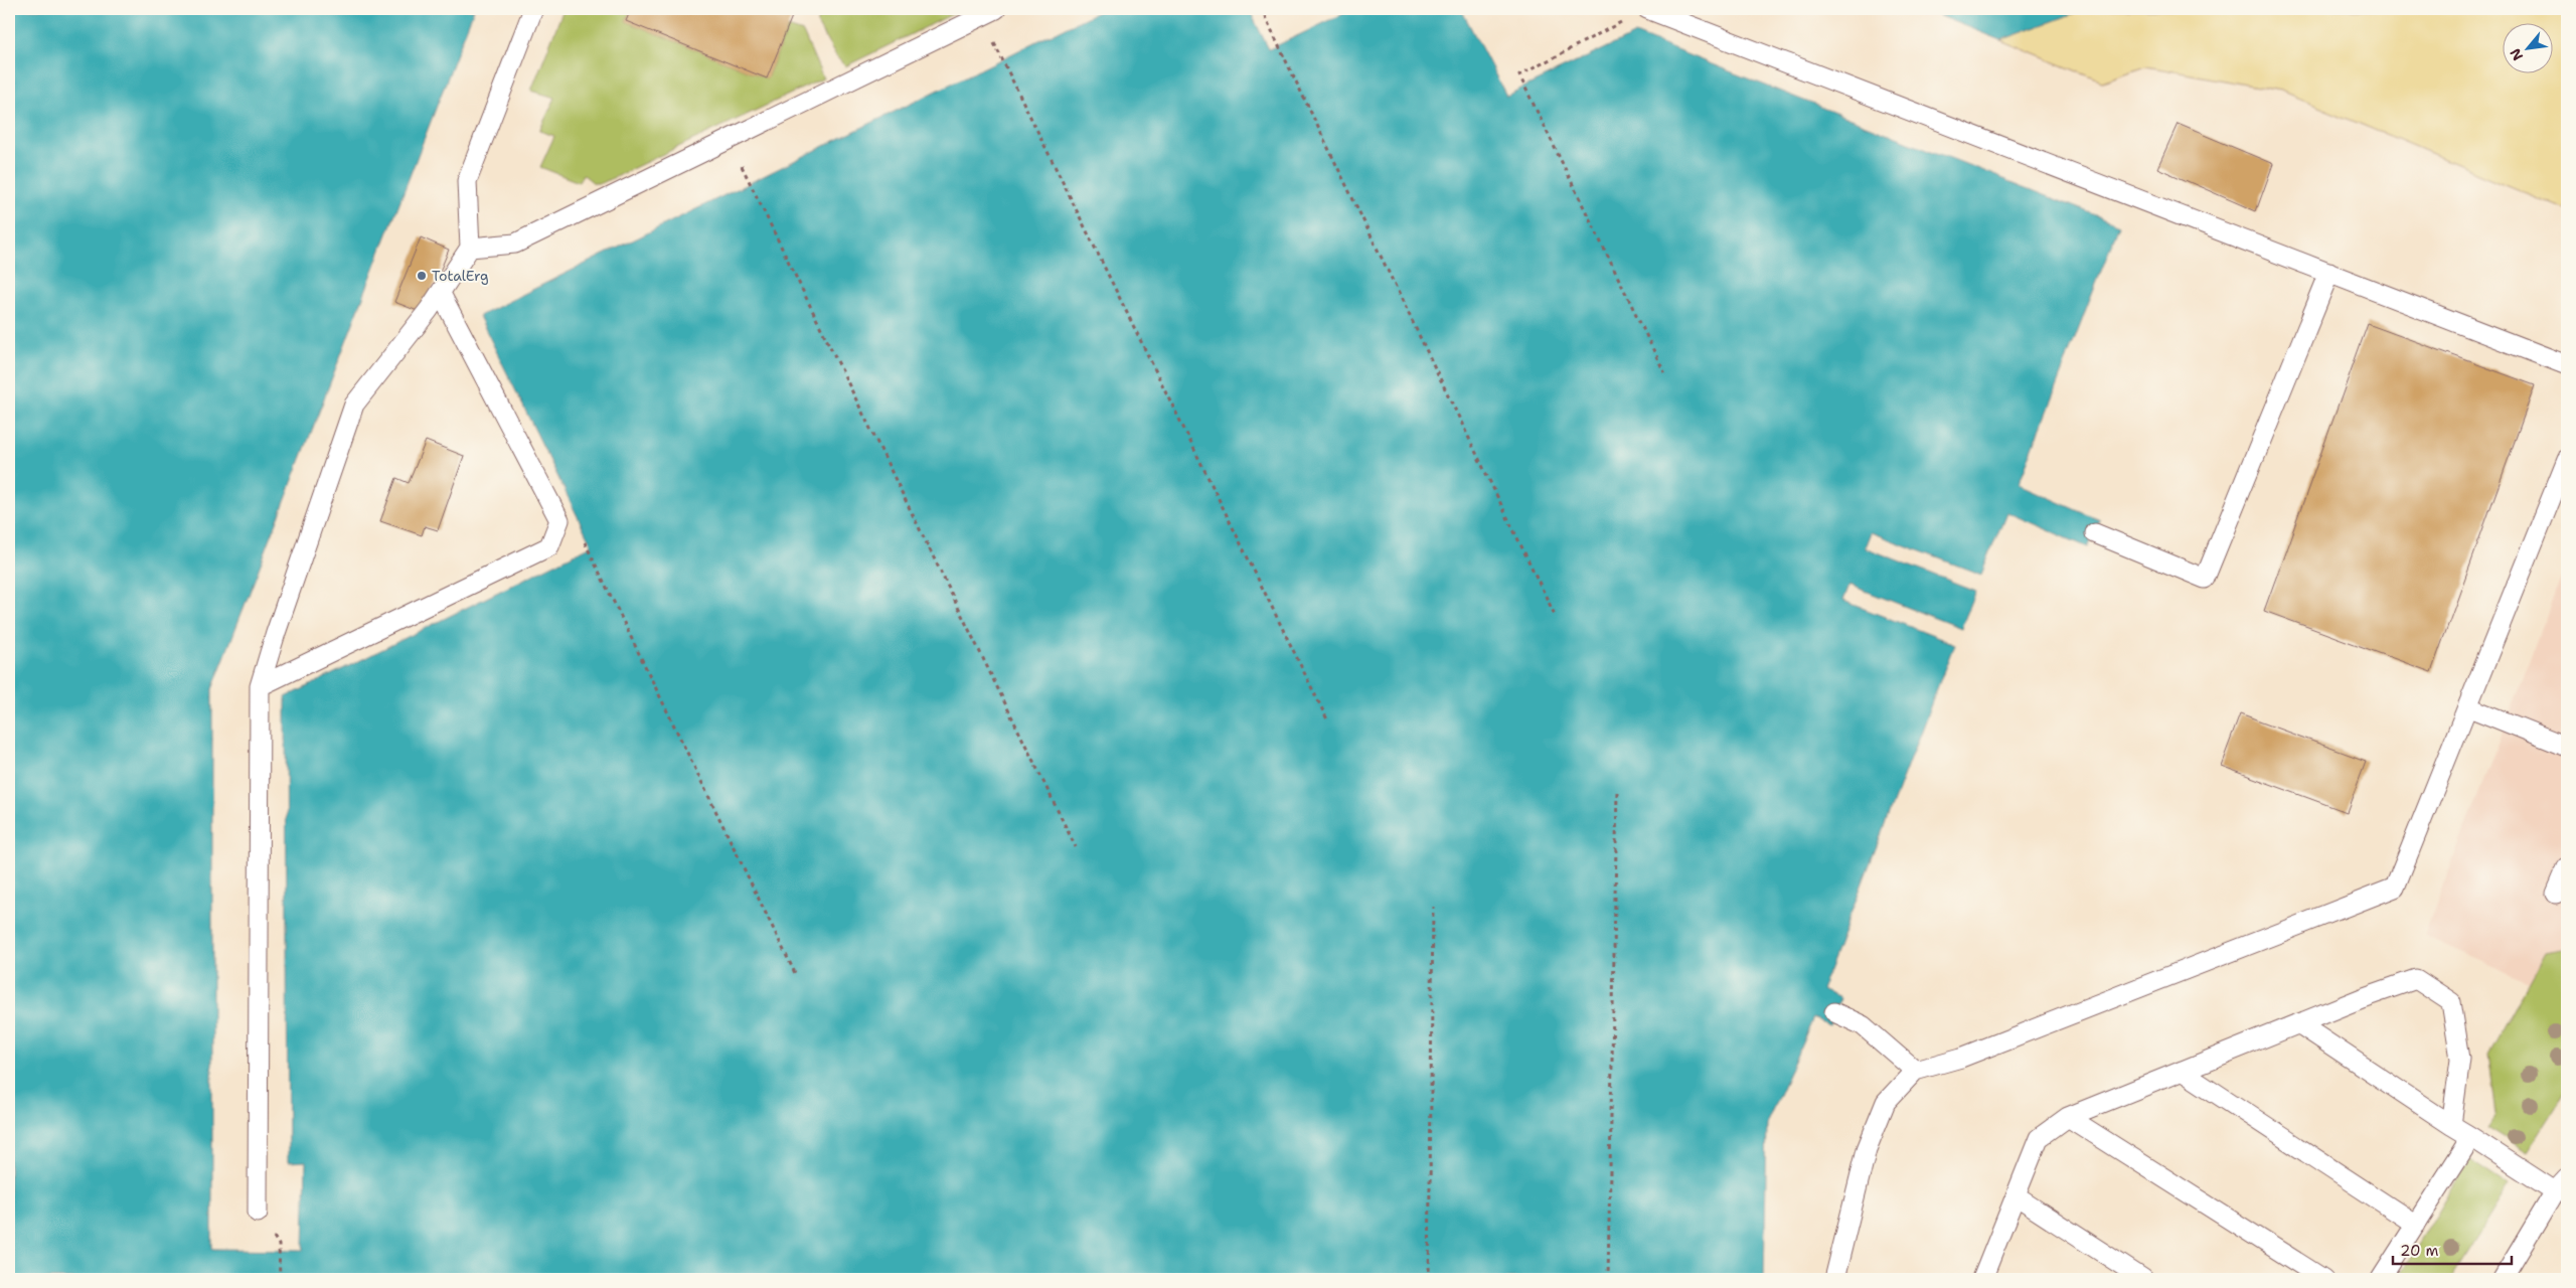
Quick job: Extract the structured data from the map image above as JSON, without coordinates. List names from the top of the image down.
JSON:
{
  "places": ["TotalErg"],
  "scale_bar": "20 m",
  "north": "bottom left"
}
